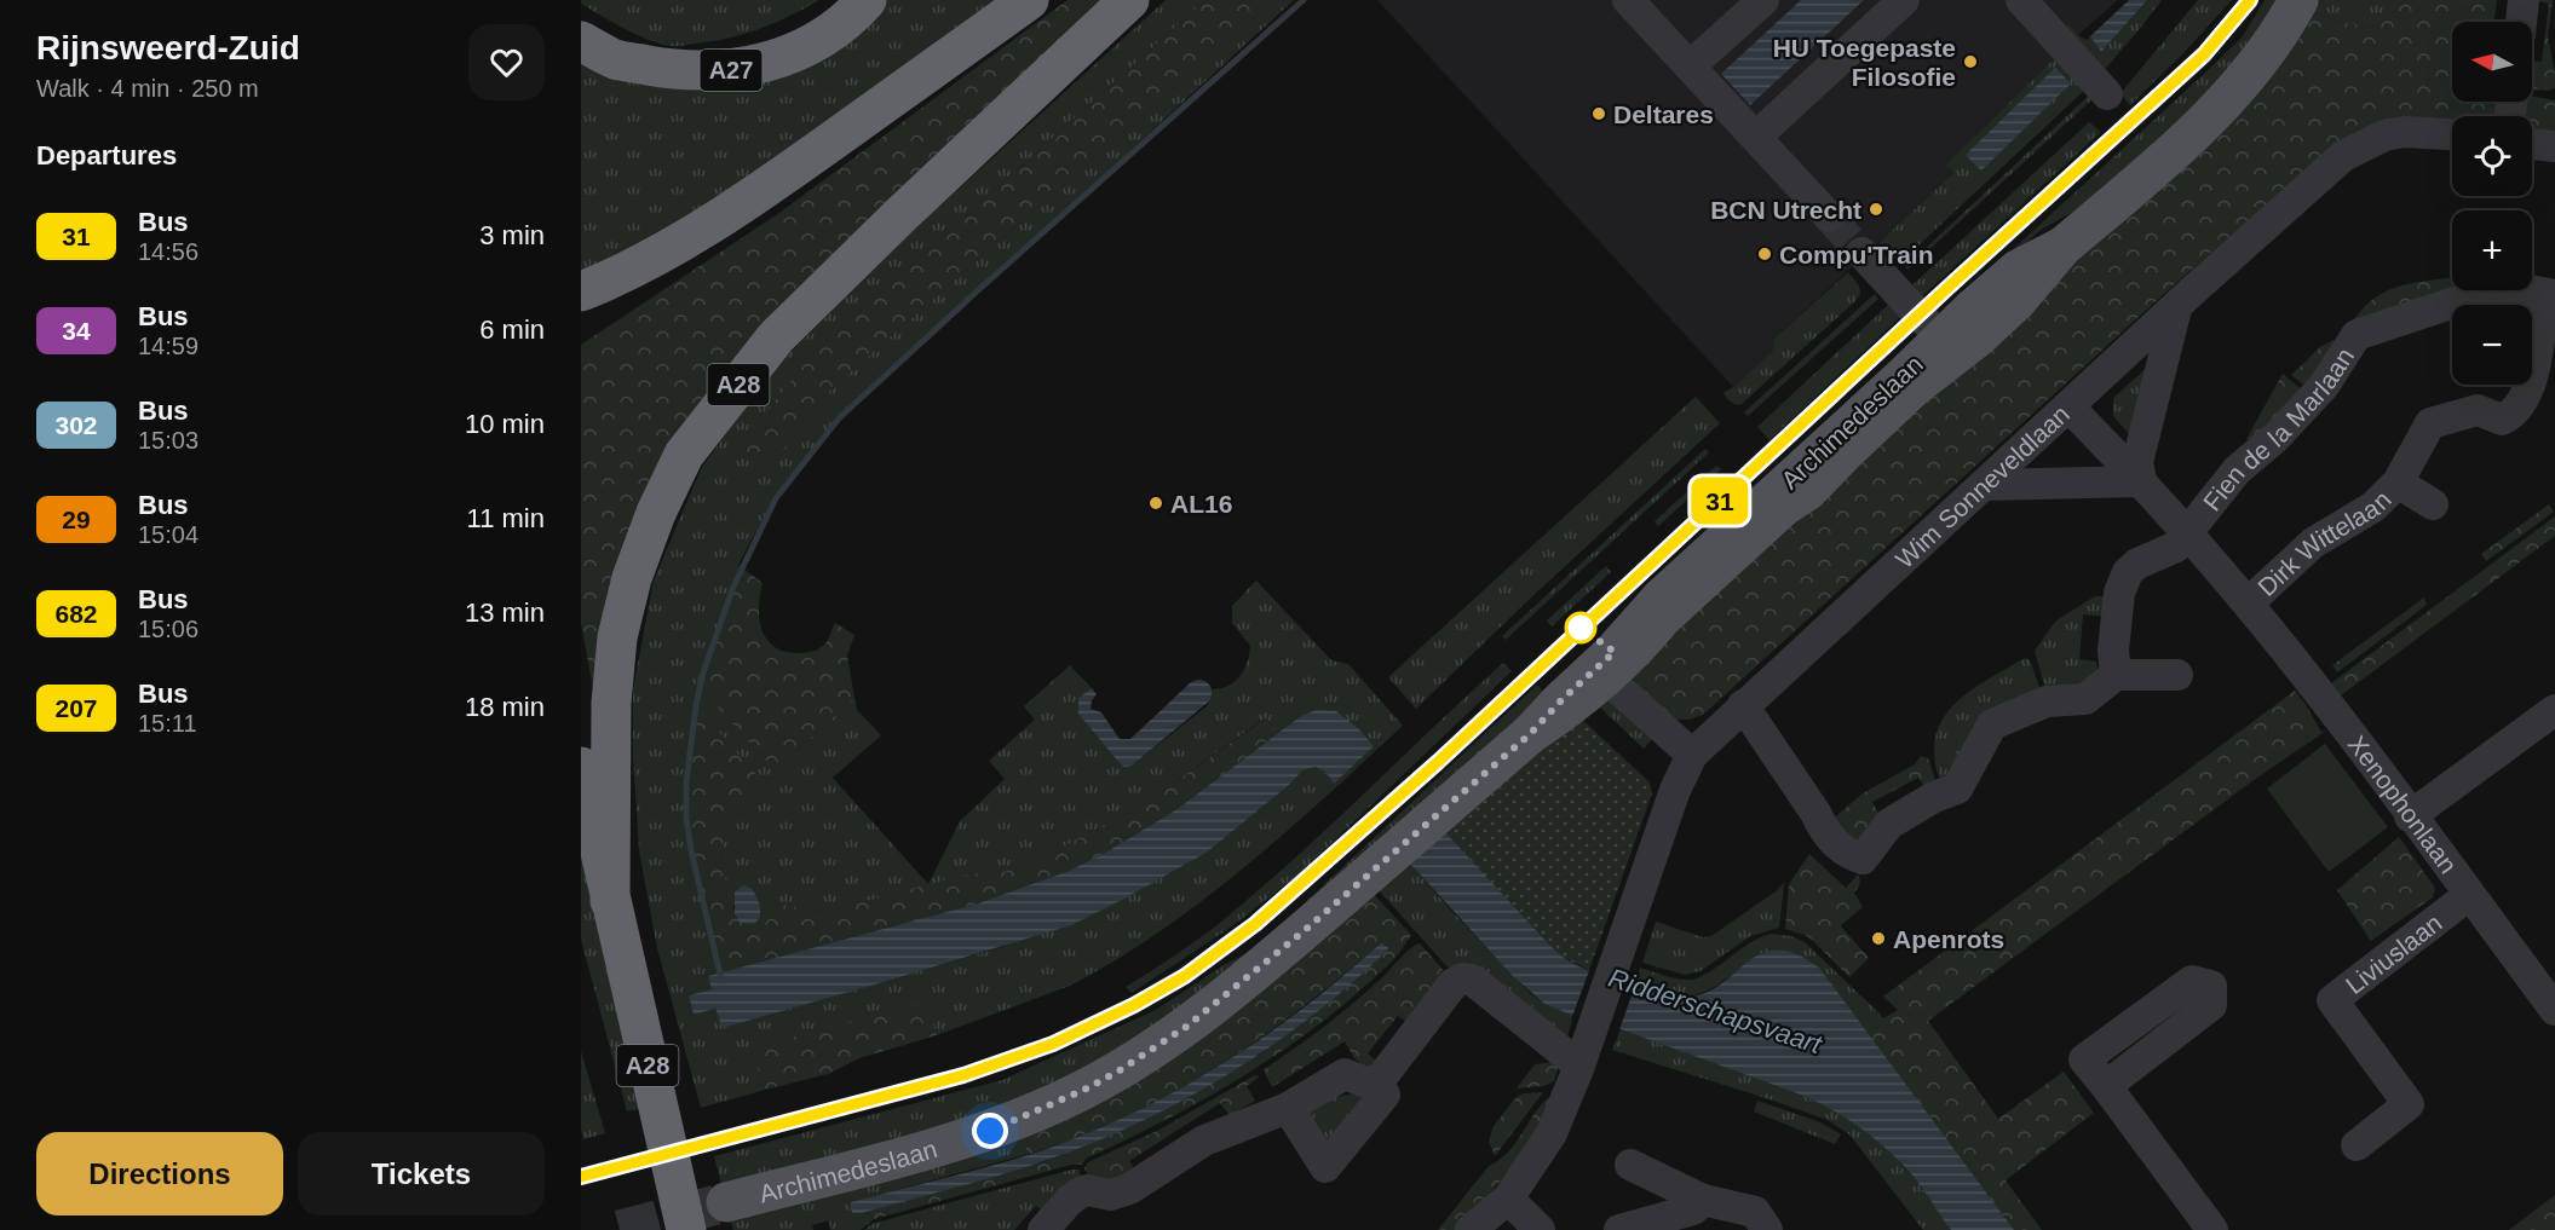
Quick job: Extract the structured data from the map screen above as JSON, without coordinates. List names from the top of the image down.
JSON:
{
  "streets": {
    "highway": ["A27", "A28"],
    "main road": ["Archimedeslaan"],
    "street": [
      "Fien de la Marlaan",
      "Wim Sonneveldlaan",
      "Dirk Wittelaan",
      "Xenophonlaan",
      "Liviuslaan"
    ]
  },
  "crossings": [
    ["Fien de la Marlaan", "Dirk Wittelaan"],
    ["Fien de la Marlaan", "Xenophonlaan"],
    ["Wim Sonneveldlaan", "Xenophonlaan"],
    ["Dirk Wittelaan", "Xenophonlaan"],
    ["Xenophonlaan", "Liviuslaan"]
  ],
  "water": ["Ridderschapsvaart"],
  "places": [
    "HU Toegepaste Filosofie",
    "Deltares",
    "BCN Utrecht",
    "Compu'Train",
    "AL16",
    "Apenrots"
  ],
  "lines": ["bus line 31"],
  "north": "left",
  "page": {
    "heading": [
      ["Rijnsweerd-Zuid", "Walk · 4 min · 250 m"],
      "Departures"
    ],
    "on_map": "31",
    "map_buttons": ["+", "−"],
    "list": [
      {
        "mark": "31",
        "name": "Bus",
        "note": "14:56",
        "value": "3 min"
      },
      {
        "mark": "34",
        "name": "Bus",
        "note": "14:59",
        "value": "6 min"
      },
      {
        "mark": "302",
        "name": "Bus",
        "note": "15:03",
        "value": "10 min"
      },
      {
        "mark": "29",
        "name": "Bus",
        "note": "15:04",
        "value": "11 min"
      },
      {
        "mark": "682",
        "name": "Bus",
        "note": "15:06",
        "value": "13 min"
      },
      {
        "mark": "207",
        "name": "Bus",
        "note": "15:11",
        "value": "18 min"
      }
    ],
    "buttons": ["Directions", "Tickets"]
  }
}
